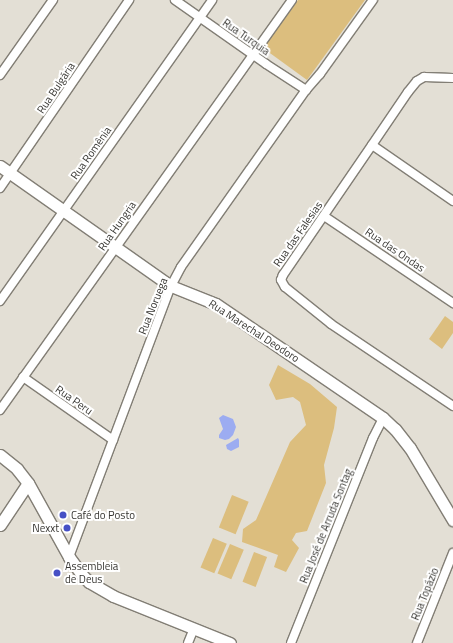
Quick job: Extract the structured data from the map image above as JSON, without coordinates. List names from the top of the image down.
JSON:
{
  "streets": {
    "street": [
      "Rua Turquia",
      "Rua Bulgária",
      "Rua Romênia",
      "Rua Hungria",
      "Rua das Falesias",
      "Rua das Ondas",
      "Rua Noruega",
      "Rua Marechal Deodoro",
      "Rua Peru",
      "Rua José de Arruda Sontag",
      "Rua Topázio"
    ]
  },
  "crossings": [
    ["Rua Turquia", "Rua Romênia"],
    ["Rua Turquia", "Rua Hungria"],
    ["Rua Turquia", "Rua Noruega"],
    ["Rua Bulgária", "Rua Marechal Deodoro"],
    ["Rua Romênia", "Rua Marechal Deodoro"],
    ["Rua Hungria", "Rua Marechal Deodoro"],
    ["Rua Hungria", "Rua Peru"],
    ["Rua das Falesias", "Rua das Ondas"],
    ["Rua Noruega", "Rua Marechal Deodoro"],
    ["Rua Noruega", "Rua Peru"],
    ["Rua Marechal Deodoro", "Rua José de Arruda Sontag"]
  ],
  "places": ["Café do Posto", "Nexxt", "Assembleia de Deus"]
}
